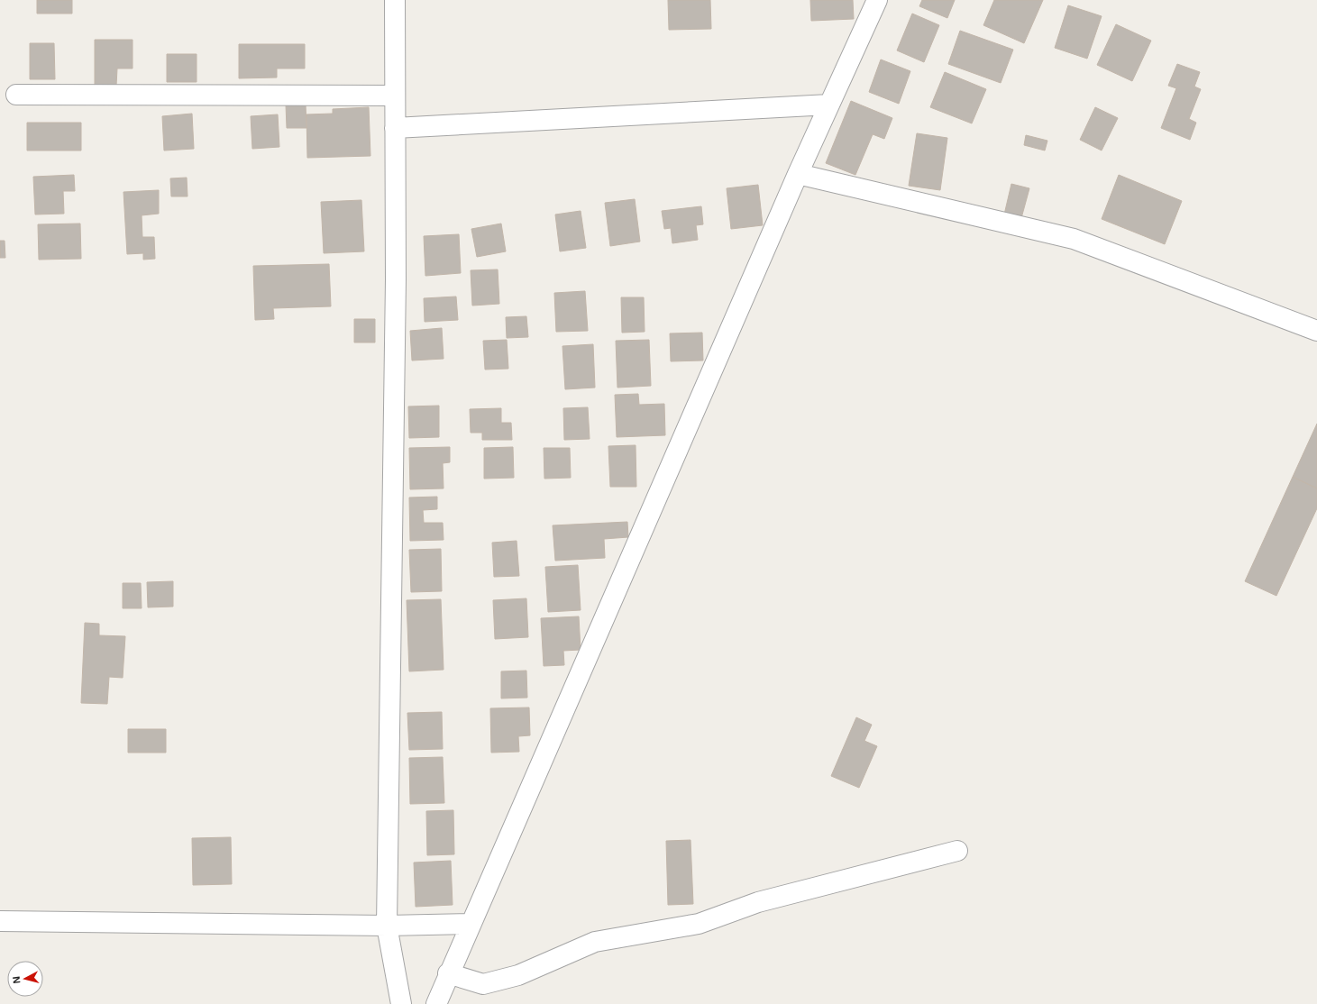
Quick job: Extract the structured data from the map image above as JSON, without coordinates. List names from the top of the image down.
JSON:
{
  "north": "left"
}
